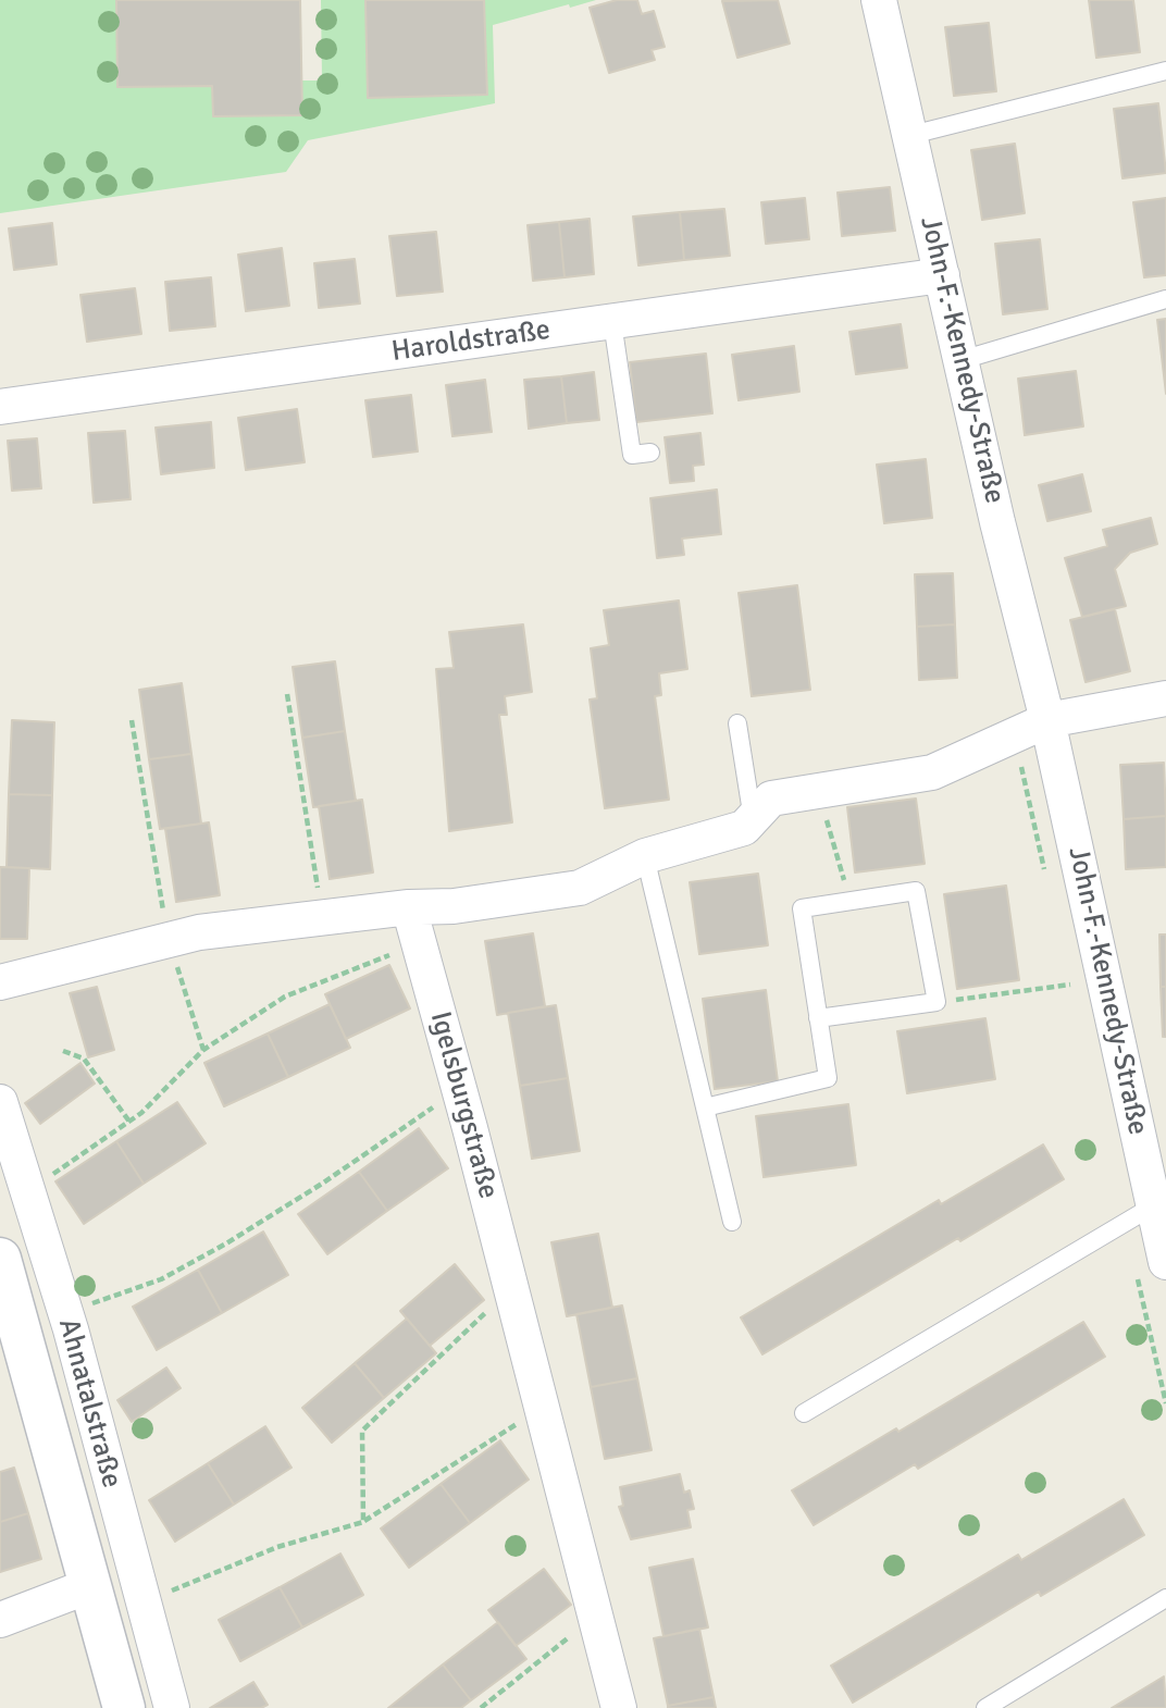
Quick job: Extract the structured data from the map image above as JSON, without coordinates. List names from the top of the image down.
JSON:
{
  "streets": {
    "street": [
      "Haroldstraße",
      "John-F.-Kennedy-Straße",
      "Igelsburgstraße",
      "Ahnatalstraße"
    ]
  },
  "crossings": [
    ["Haroldstraße", "John-F.-Kennedy-Straße"]
  ]
}
